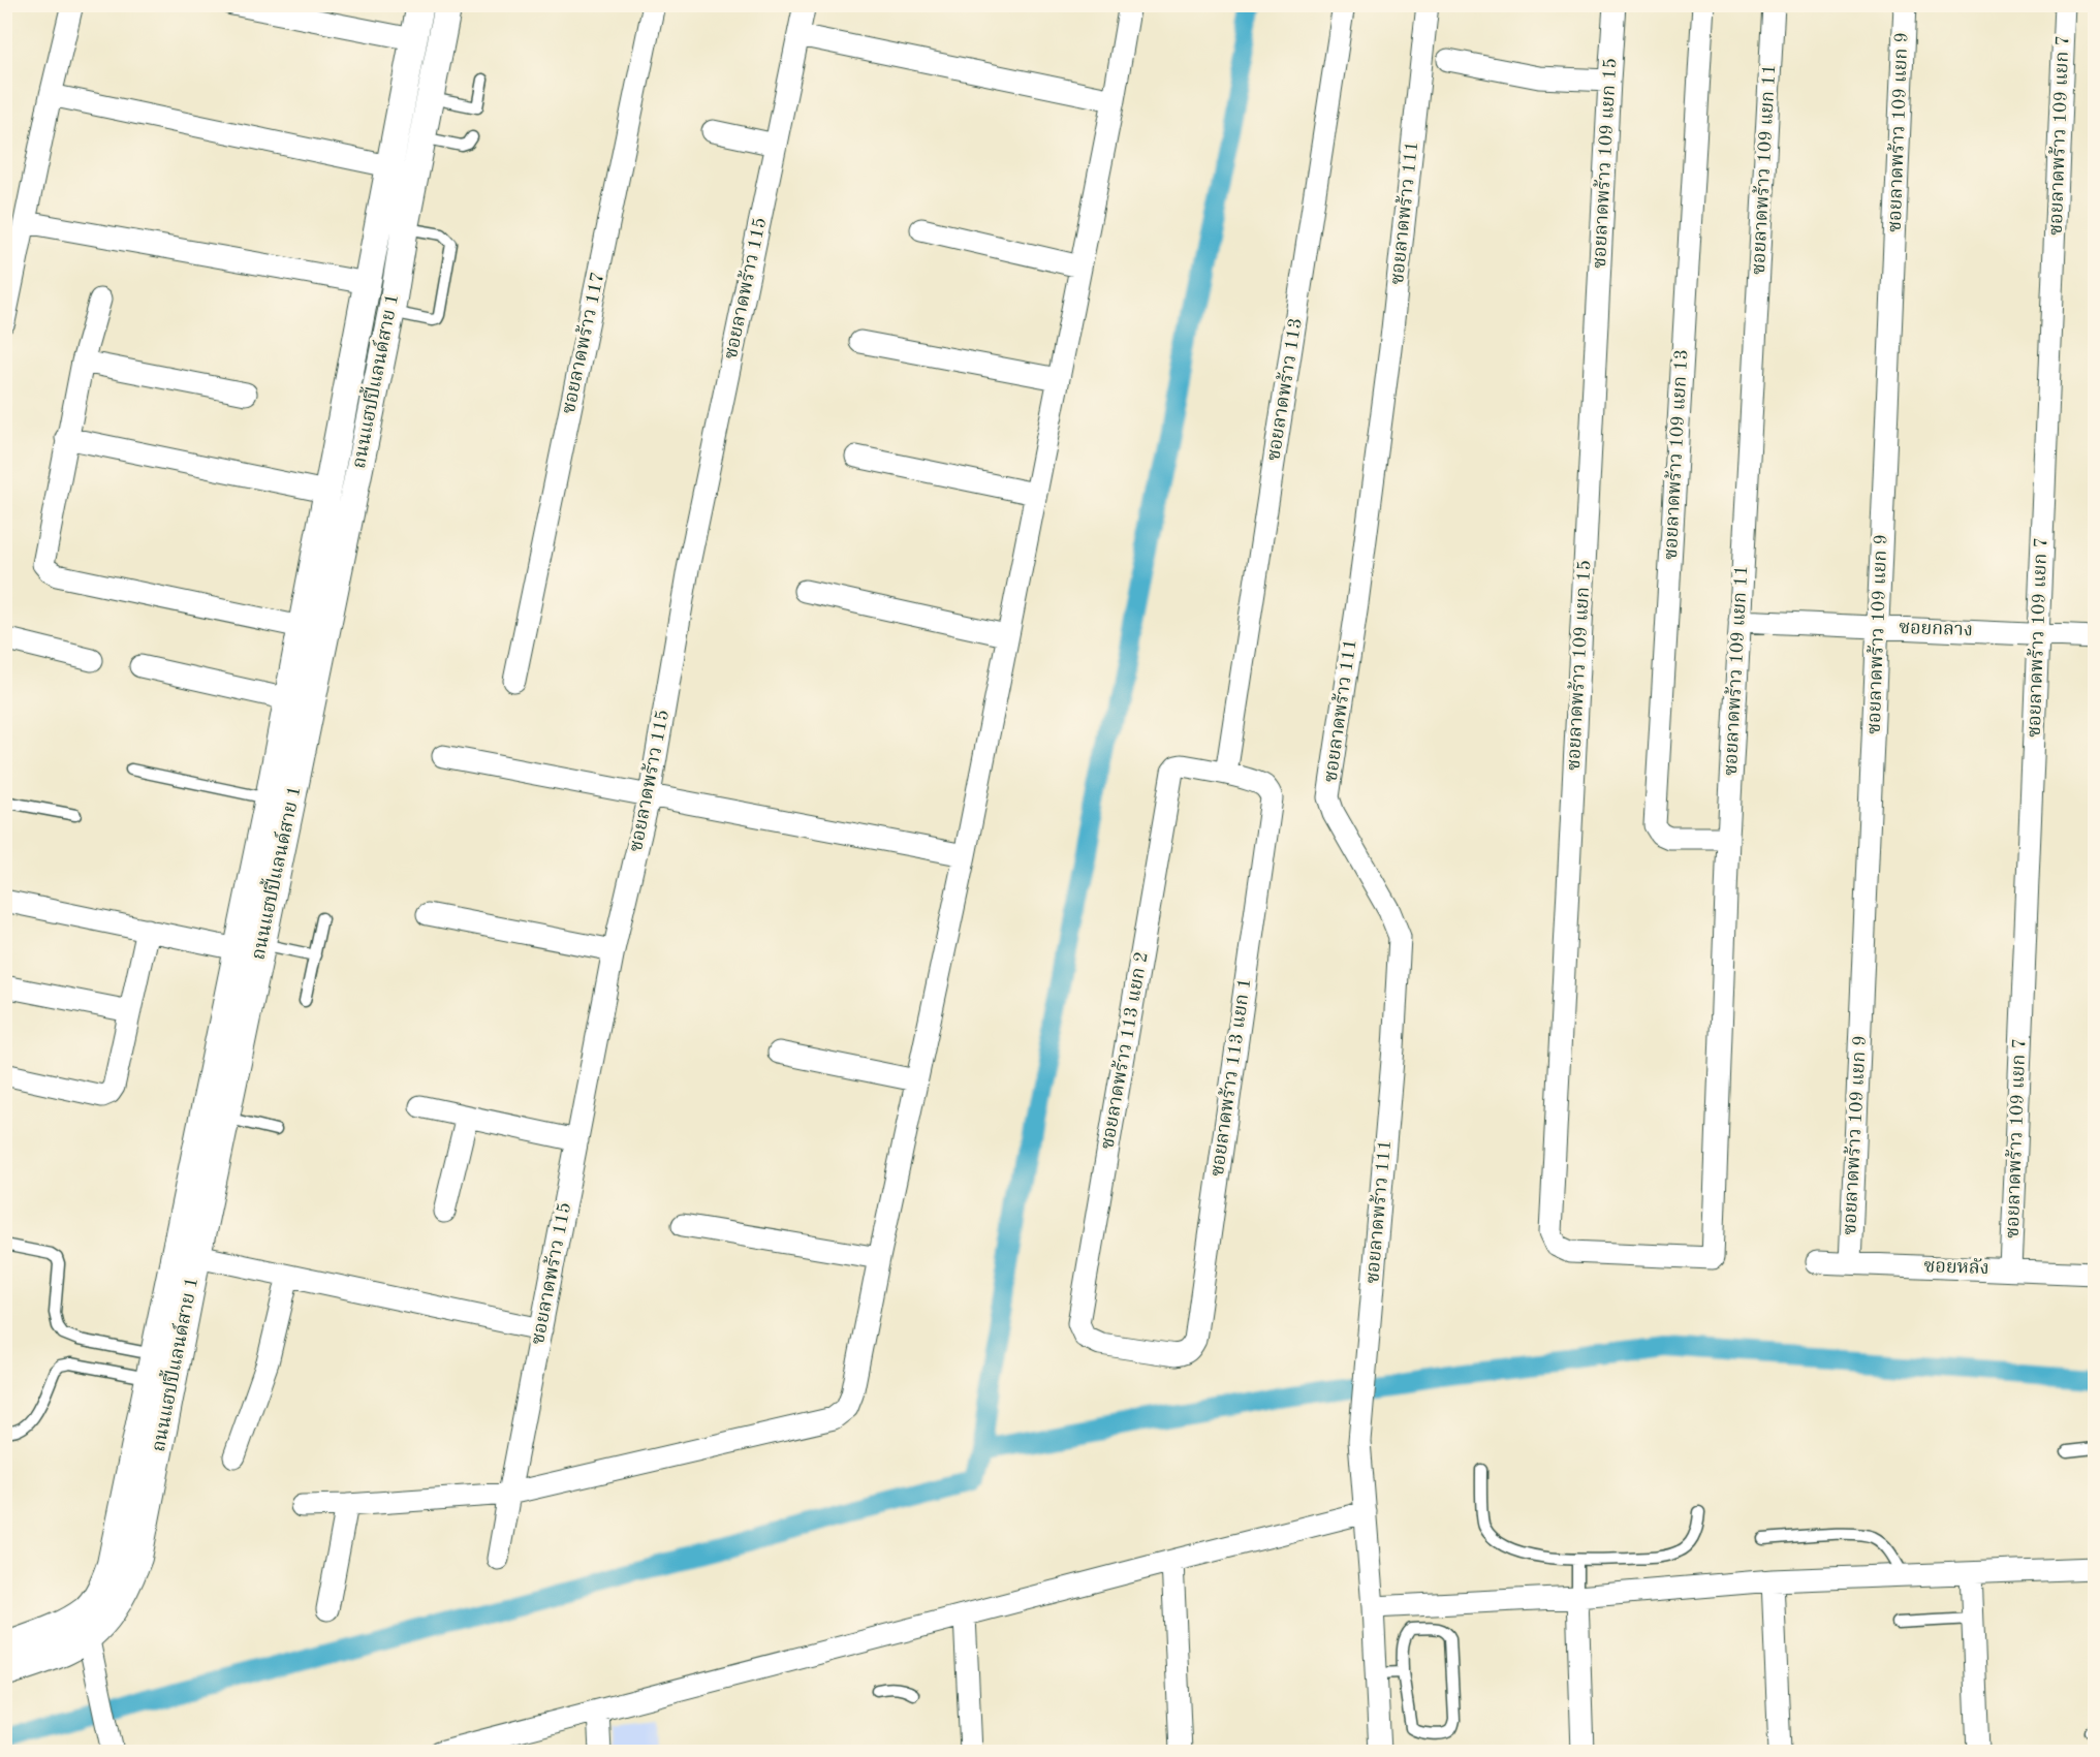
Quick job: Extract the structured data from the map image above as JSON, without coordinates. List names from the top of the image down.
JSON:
{
  "streets": {
    "street": [
      "ซอยลาดพร้าว 109 แยก 9",
      "ซอยลาดพร้าว 109 แยก 7",
      "ซอยลาดพร้าว 109 แยก 15",
      "ซอยลาดพร้าว 109 แยก 11",
      "ซอยลาดพร้าว 111",
      "ซอยลาดพร้าว 115",
      "ซอยลาดพร้าว 117",
      "ถนนแฮปปี้แลนด์สาย 1",
      "ซอยลาดพร้าว 113",
      "ซอยลาดพร้าว 109 แยก 13",
      "ซอยกลาง",
      "ซอยลาดพร้าว 113 แยก 2",
      "ซอยลาดพร้าว 113 แยก 1",
      "ซอยหลัง"
    ]
  },
  "crossings": [
    ["ซอยลาดพร้าว 109 แยก 9", "ซอยกลาง"],
    ["ซอยลาดพร้าว 109 แยก 9", "ซอยหลัง"],
    ["ซอยลาดพร้าว 109 แยก 7", "ซอยกลาง"],
    ["ซอยลาดพร้าว 109 แยก 7", "ซอยหลัง"],
    ["ซอยลาดพร้าว 109 แยก 15", "ซอยลาดพร้าว 109 แยก 11"],
    ["ซอยลาดพร้าว 109 แยก 11", "ซอยลาดพร้าว 109 แยก 13"],
    ["ซอยลาดพร้าว 109 แยก 11", "ซอยกลาง"],
    ["ซอยลาดพร้าว 113", "ซอยลาดพร้าว 113 แยก 2"],
    ["ซอยลาดพร้าว 113", "ซอยลาดพร้าว 113 แยก 1"],
    ["ซอยลาดพร้าว 113 แยก 2", "ซอยลาดพร้าว 113 แยก 1"]
  ]
}
